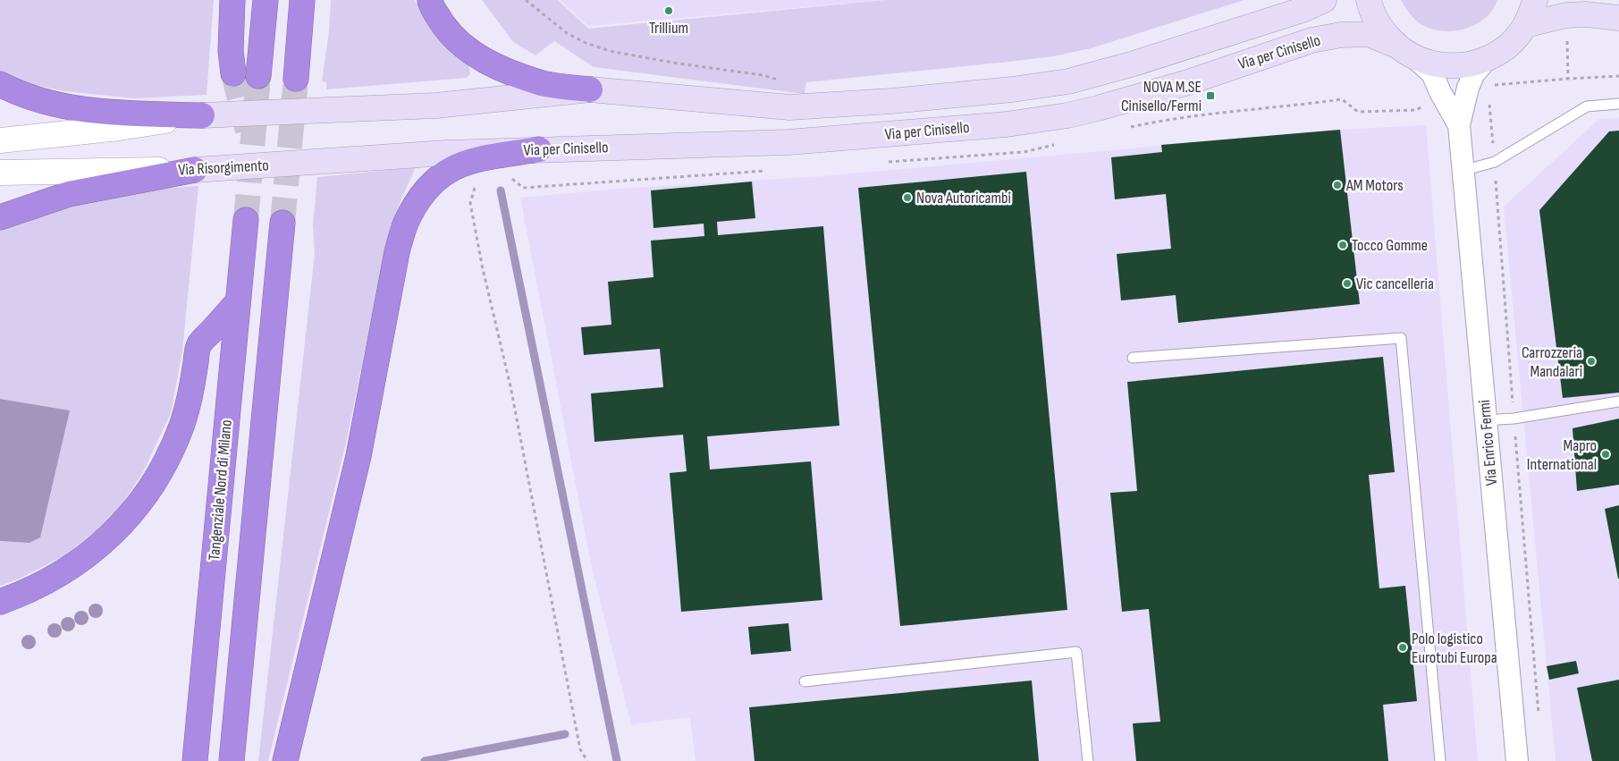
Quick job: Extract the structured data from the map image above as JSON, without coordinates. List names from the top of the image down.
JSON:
{
  "streets": {
    "highway": ["Tangenziale Nord di Milano"],
    "main road": ["Via per Cinisello", "Via Risorgimento"],
    "street": ["Via Enrico Fermi"]
  },
  "crossings": [
    ["Via per Cinisello", "Via Risorgimento"],
    ["Via per Cinisello", "Via Enrico Fermi"]
  ],
  "places": {
    "other": [
      "Trillium",
      "AM Motors",
      "Nova Autoricambi",
      "Tocco Gomme",
      "Vic cancelleria",
      "Carrozzeria Mandalari",
      "Mapro International",
      "Polo logistico Eurotubi Europa"
    ],
    "transit": ["NOVA M.SE Cinisello/Fermi"]
  }
}
